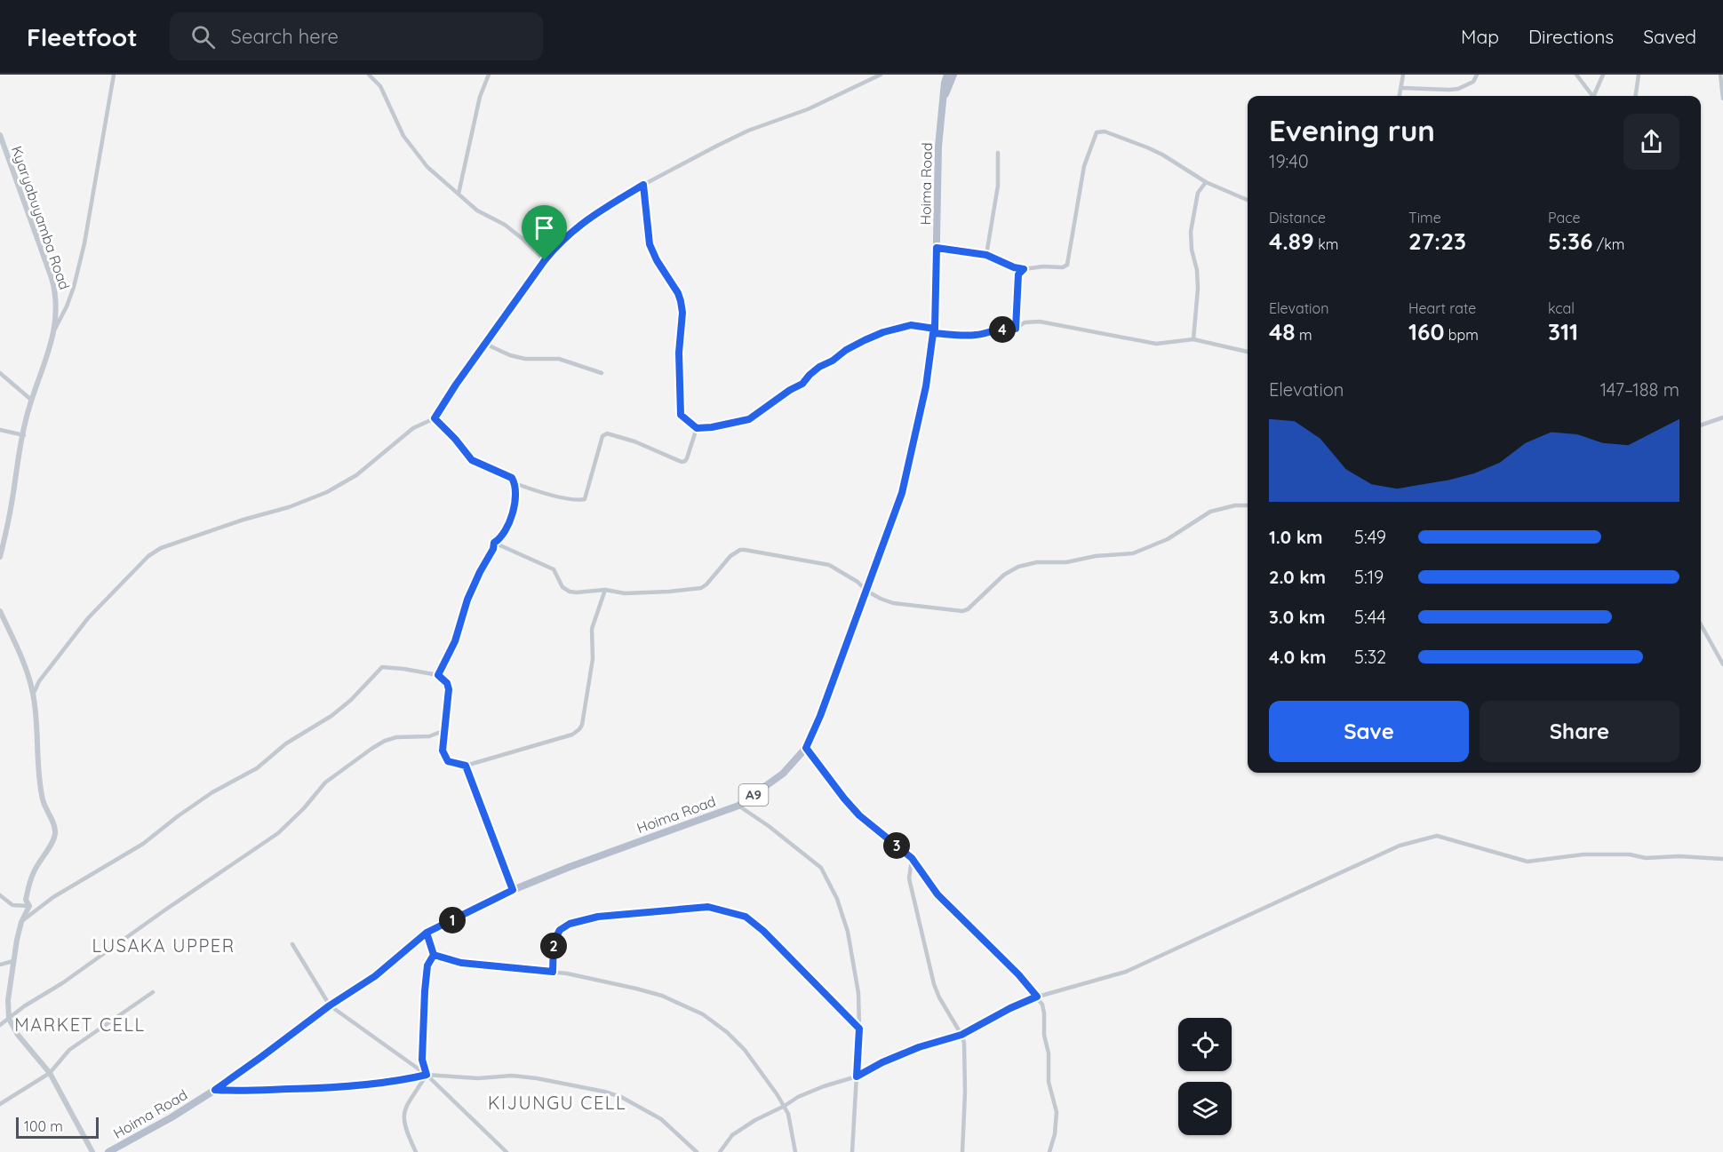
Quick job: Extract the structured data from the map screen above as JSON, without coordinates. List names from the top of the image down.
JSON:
{
  "streets": {
    "main road": ["Hoima Road", "A9"],
    "street": ["Kyaryabuyamba Road"]
  },
  "districts": ["LUSAKA UPPER", "MARKET CELL", "KIJUNGU CELL"],
  "scale_bar": "100 m",
  "page": {
    "header": "Fleetfoot",
    "search": "Search here",
    "nav": ["Map", "Directions", "Saved"],
    "heading": ["Evening run", "19:40"],
    "stats": [
      ["Distance", "4.89 km"],
      ["Time", "27:23"],
      ["Pace", "5:36 /km"],
      ["Elevation", "48 m"],
      ["Heart rate", "160 bpm"],
      ["kcal", "311"]
    ],
    "pins": [
      "4",
      "3",
      "1",
      "2"
    ],
    "chart": ["Elevation", "147–188 m"],
    "list": [
      {
        "name": "1.0 km",
        "note": "5:49"
      },
      {
        "name": "2.0 km",
        "note": "5:19"
      },
      {
        "name": "3.0 km",
        "note": "5:44"
      },
      {
        "name": "4.0 km",
        "note": "5:32"
      }
    ],
    "buttons": ["Save", "Share"],
    "scale": "100 m"
  }
}
